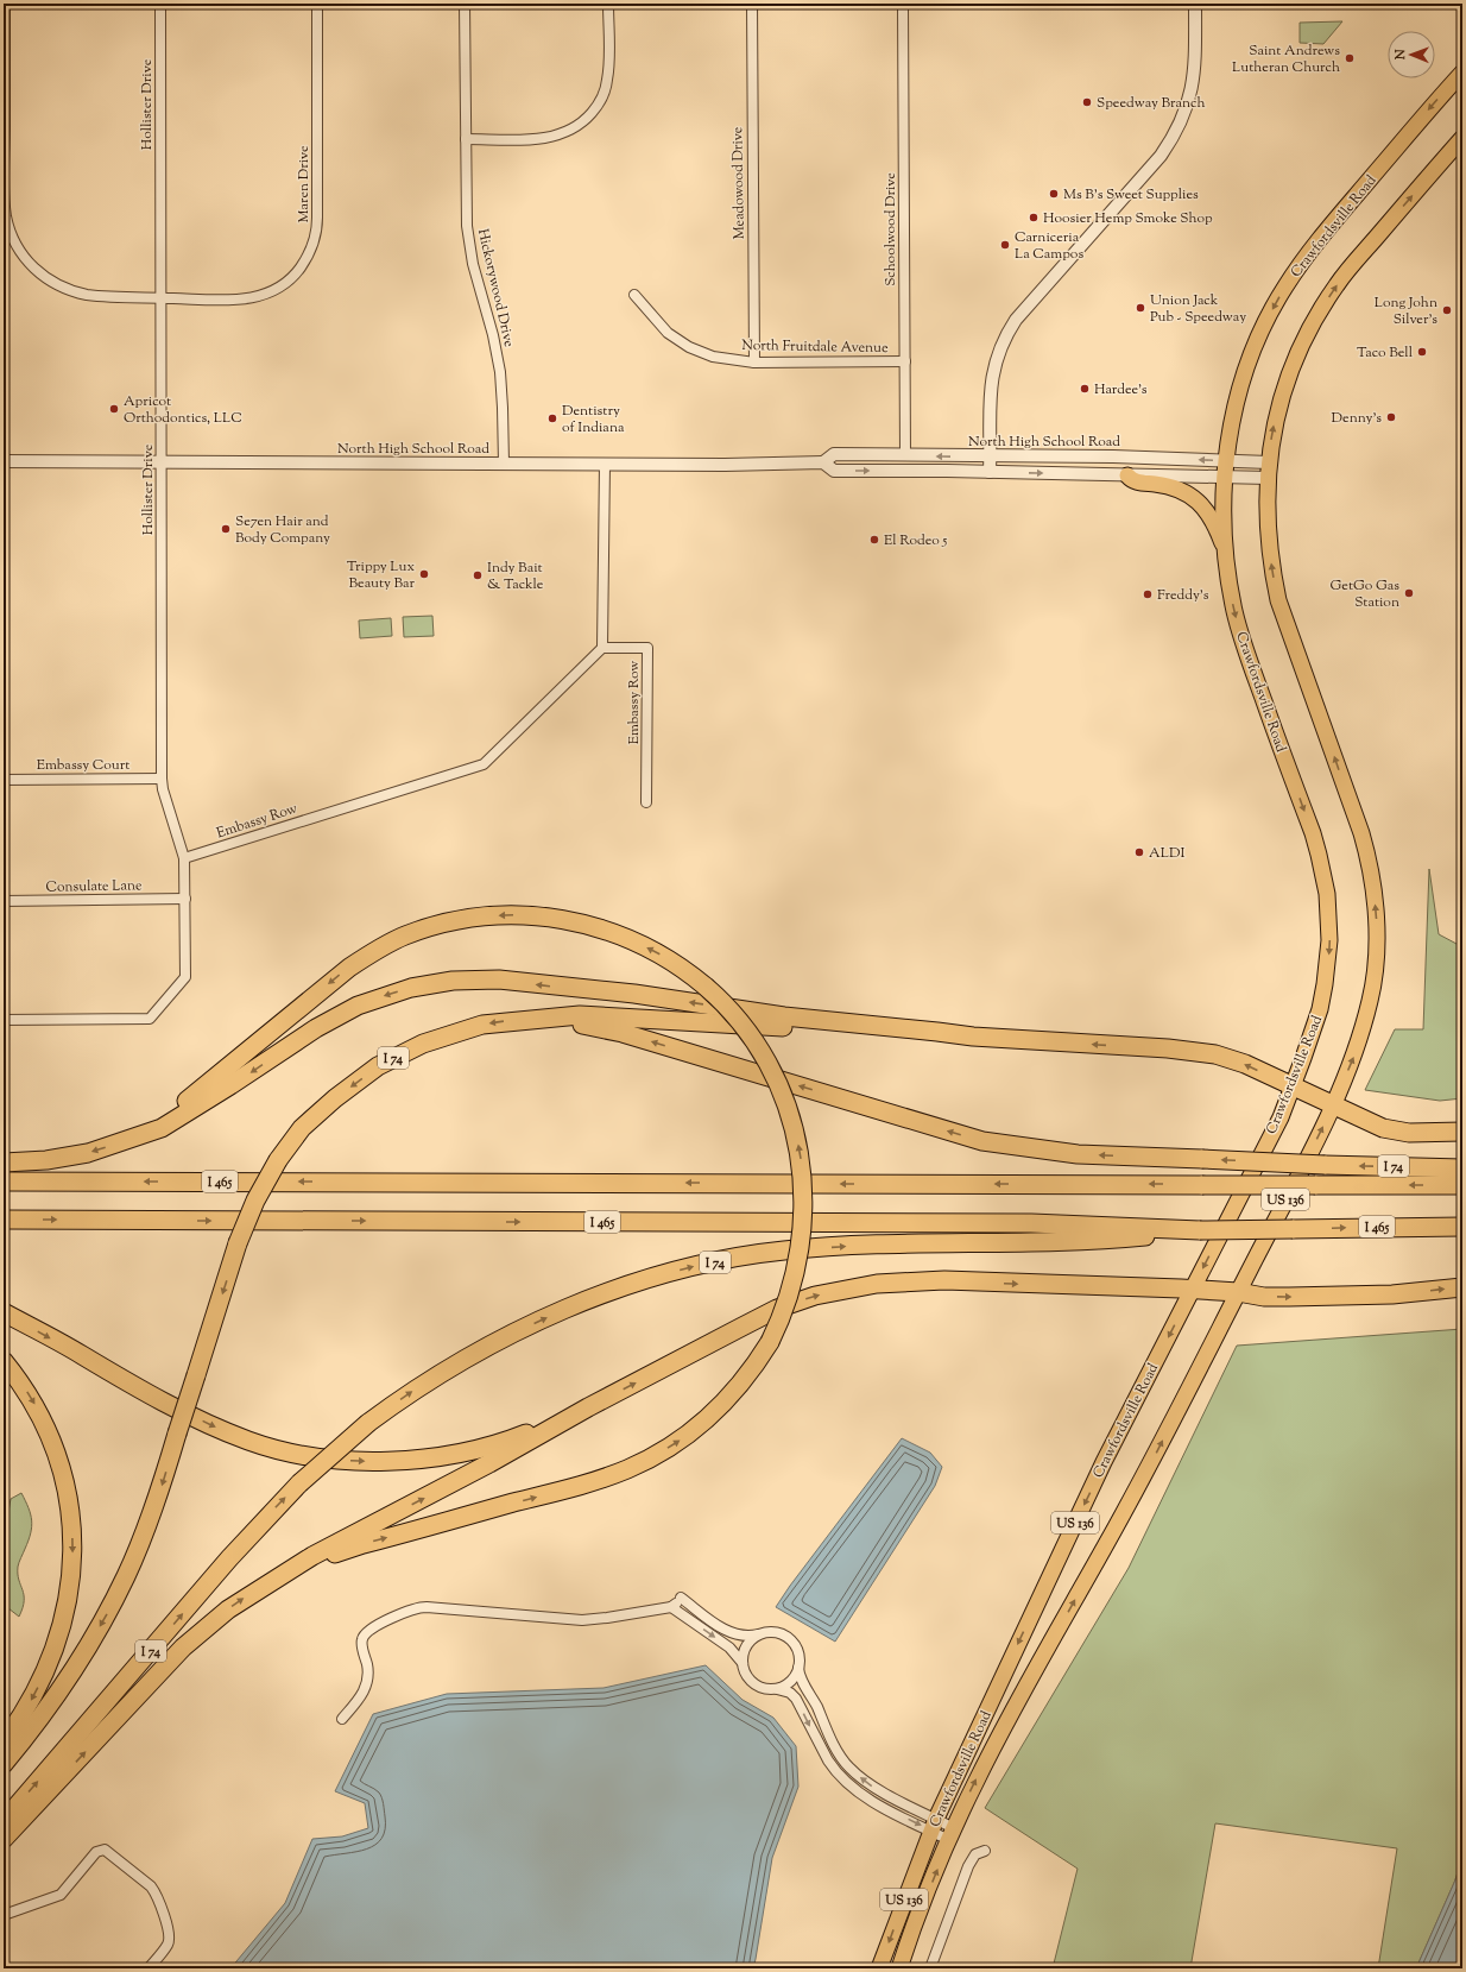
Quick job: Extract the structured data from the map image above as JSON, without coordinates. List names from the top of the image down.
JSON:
{
  "streets": {
    "highway": ["I 74", "I 465"],
    "main road": ["Crawfordsville Road", "US 136"],
    "street": [
      "Hollister Drive",
      "Meadowood Drive",
      "Maren Drive",
      "Schoolwood Drive",
      "Hickorywood Drive",
      "North Fruitdale Avenue",
      "North High School Road",
      "Embassy Row",
      "Embassy Court",
      "Consulate Lane"
    ]
  },
  "crossings": [
    ["Hollister Drive", "Maren Drive"],
    ["Hollister Drive", "North High School Road"],
    ["Hollister Drive", "Embassy Row"],
    ["Hollister Drive", "Embassy Court"],
    ["Meadowood Drive", "North Fruitdale Avenue"],
    ["Crawfordsville Road", "North High School Road"],
    ["Schoolwood Drive", "North Fruitdale Avenue"],
    ["Schoolwood Drive", "North High School Road"],
    ["Hickorywood Drive", "North High School Road"],
    ["I 74", "I 465"]
  ],
  "places": [
    "Saint Andrews Lutheran Church",
    "Speedway Branch",
    "Ms B's Sweet Supplies",
    "Hoosier Hemp Smoke Shop",
    "Carniceria La Campos",
    "Union Jack Pub - Speedway",
    "Long John Silver's",
    "Taco Bell",
    "Hardee's",
    "Apricot Orthodontics, LLC",
    "Denny's",
    "Dentistry of Indiana",
    "Se7en Hair and Body Company",
    "El Rodeo 5",
    "Trippy Lux Beauty Bar",
    "Indy Bait & Tackle",
    "GetGo Gas Station",
    "Freddy's",
    "ALDI"
  ],
  "north": "left"
}
